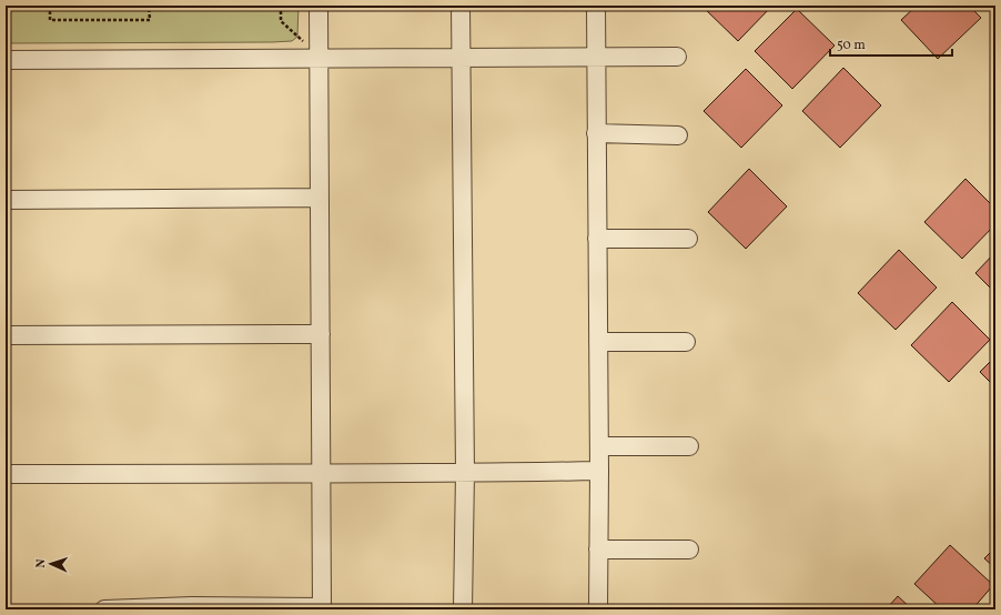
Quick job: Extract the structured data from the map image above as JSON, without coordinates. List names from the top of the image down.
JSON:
{
  "scale_bar": "50 m",
  "north": "left"
}
